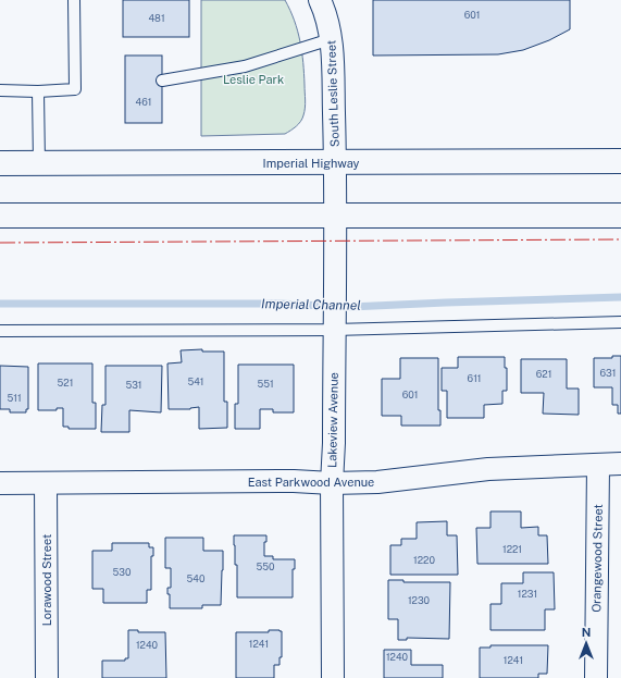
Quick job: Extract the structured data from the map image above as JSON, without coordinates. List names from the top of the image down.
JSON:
{
  "streets": {
    "main road": ["Imperial Highway"],
    "street": [
      "South Leslie Street",
      "Lakeview Avenue",
      "East Parkwood Avenue",
      "Orangewood Street",
      "Lorawood Street"
    ]
  },
  "crossings": [
    ["South Leslie Street", "Imperial Highway"],
    ["South Leslie Street", "Lakeview Avenue"],
    ["Imperial Highway", "Lakeview Avenue"],
    ["Lakeview Avenue", "East Parkwood Avenue"],
    ["East Parkwood Avenue", "Orangewood Street"],
    ["East Parkwood Avenue", "Lorawood Street"]
  ],
  "water": ["Imperial Channel"],
  "parks": ["Leslie Park"],
  "house_numbers": [
    "601",
    "481",
    "461",
    "631",
    "621",
    "611",
    "541",
    "521",
    "551",
    "531",
    "601",
    "511",
    "1221",
    "1220",
    "550",
    "530",
    "540",
    "1231",
    "1230",
    "1241",
    "1240",
    "1240",
    "1241"
  ],
  "north": "top"
}
